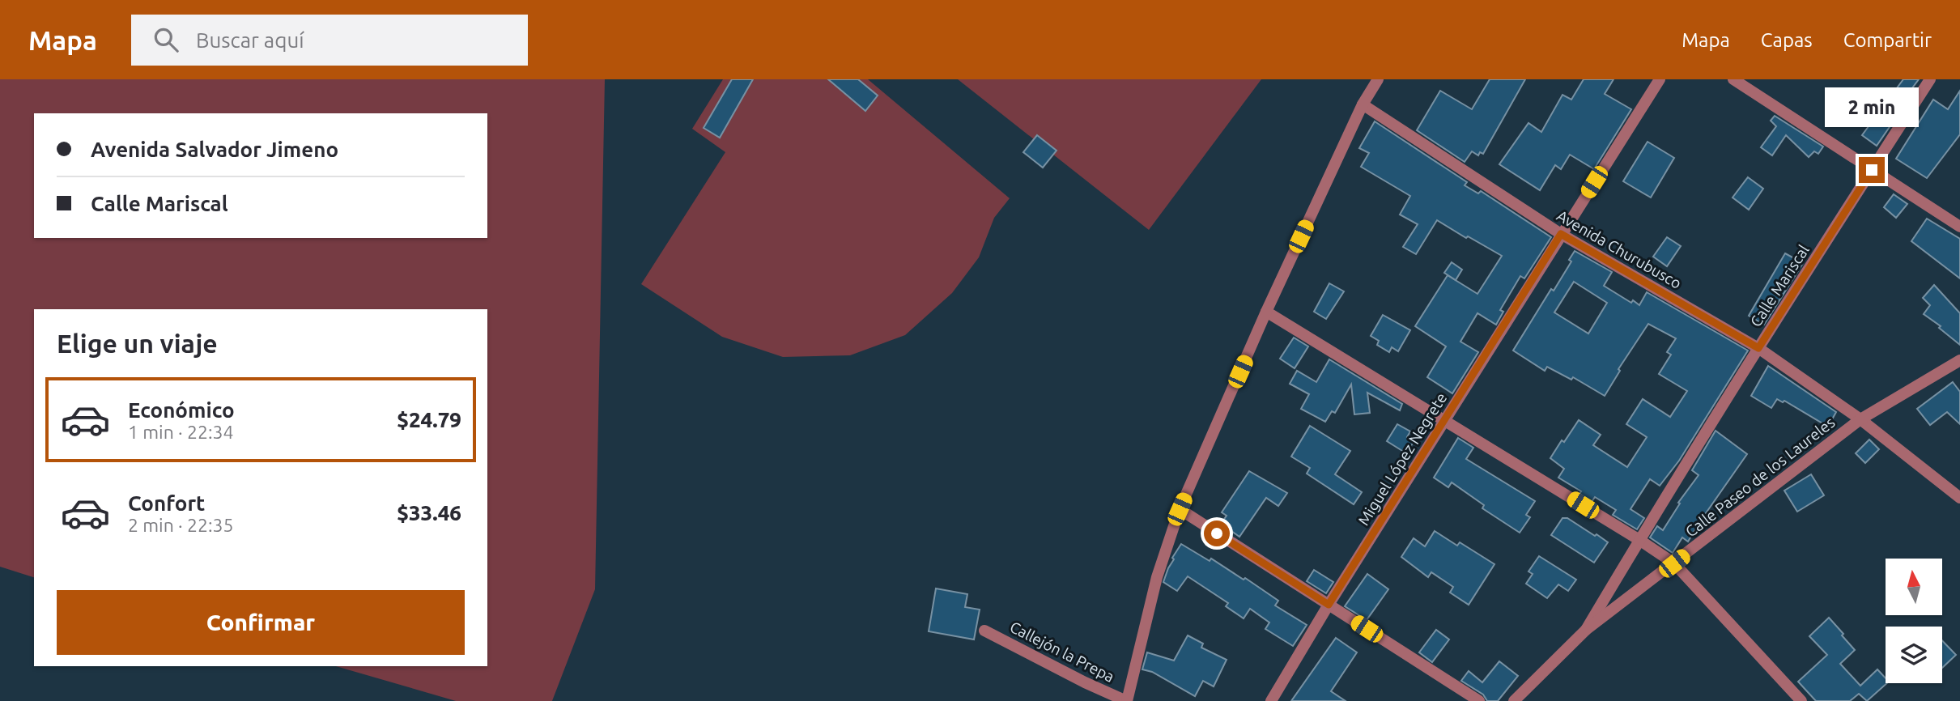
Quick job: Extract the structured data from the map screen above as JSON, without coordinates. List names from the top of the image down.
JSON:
{
  "streets": {
    "street": [
      "Avenida Churubusco",
      "Calle Mariscal",
      "Miguel López Negrete",
      "Calle Paseo de los Laureles",
      "Callejón la Prepa"
    ]
  },
  "crossings": [
    ["Avenida Churubusco", "Calle Mariscal"],
    ["Avenida Churubusco", "Miguel López Negrete"],
    ["Avenida Churubusco", "Calle Paseo de los Laureles"],
    ["Calle Mariscal", "Calle Paseo de los Laureles"]
  ],
  "north": "top",
  "page": {
    "header": "Mapa",
    "search": "Buscar aquí",
    "nav": ["Mapa", "Capas", "Compartir"],
    "bubble": "2 min",
    "banner": ["Avenida Salvador Jimeno", "Calle Mariscal"],
    "heading": "Elige un viaje",
    "list": [
      {
        "name": "Económico",
        "note": "1 min · 22:34",
        "value": "$24.79"
      },
      {
        "name": "Confort",
        "note": "2 min · 22:35",
        "value": "$33.46"
      }
    ],
    "buttons": "Confirmar"
  }
}
